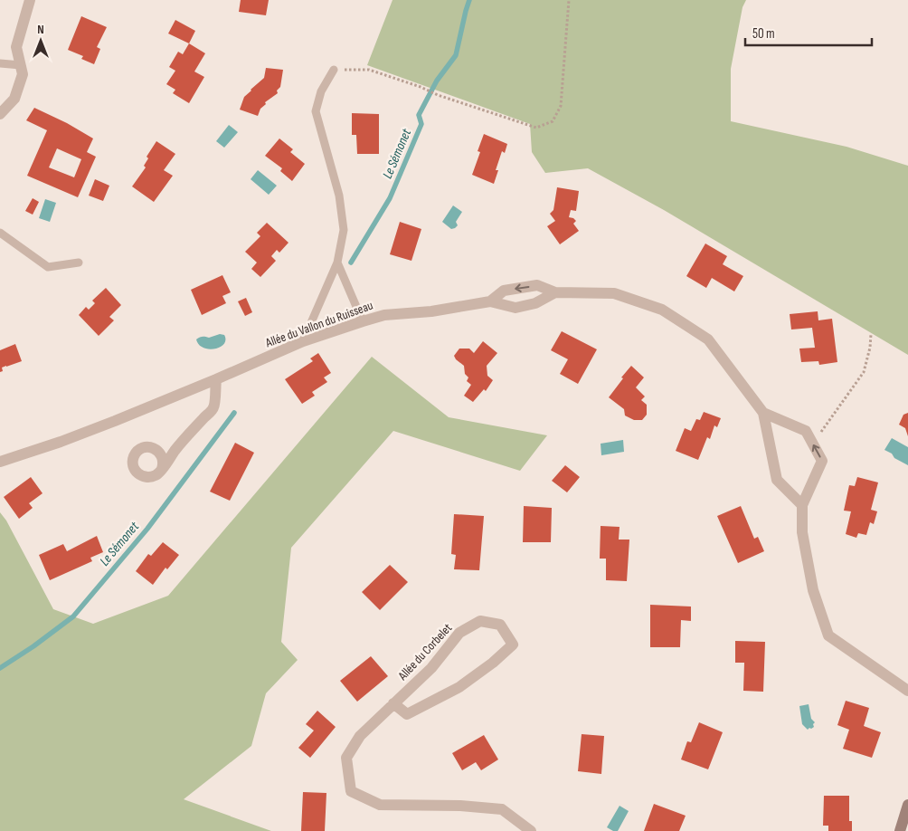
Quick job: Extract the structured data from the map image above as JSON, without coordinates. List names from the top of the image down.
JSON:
{
  "streets": {
    "street": ["Allée du Vallon du Ruisseau", "Allée du Corbelet"]
  },
  "water": ["Le Sémonet"],
  "scale_bar": "50 m",
  "north": "top"
}
